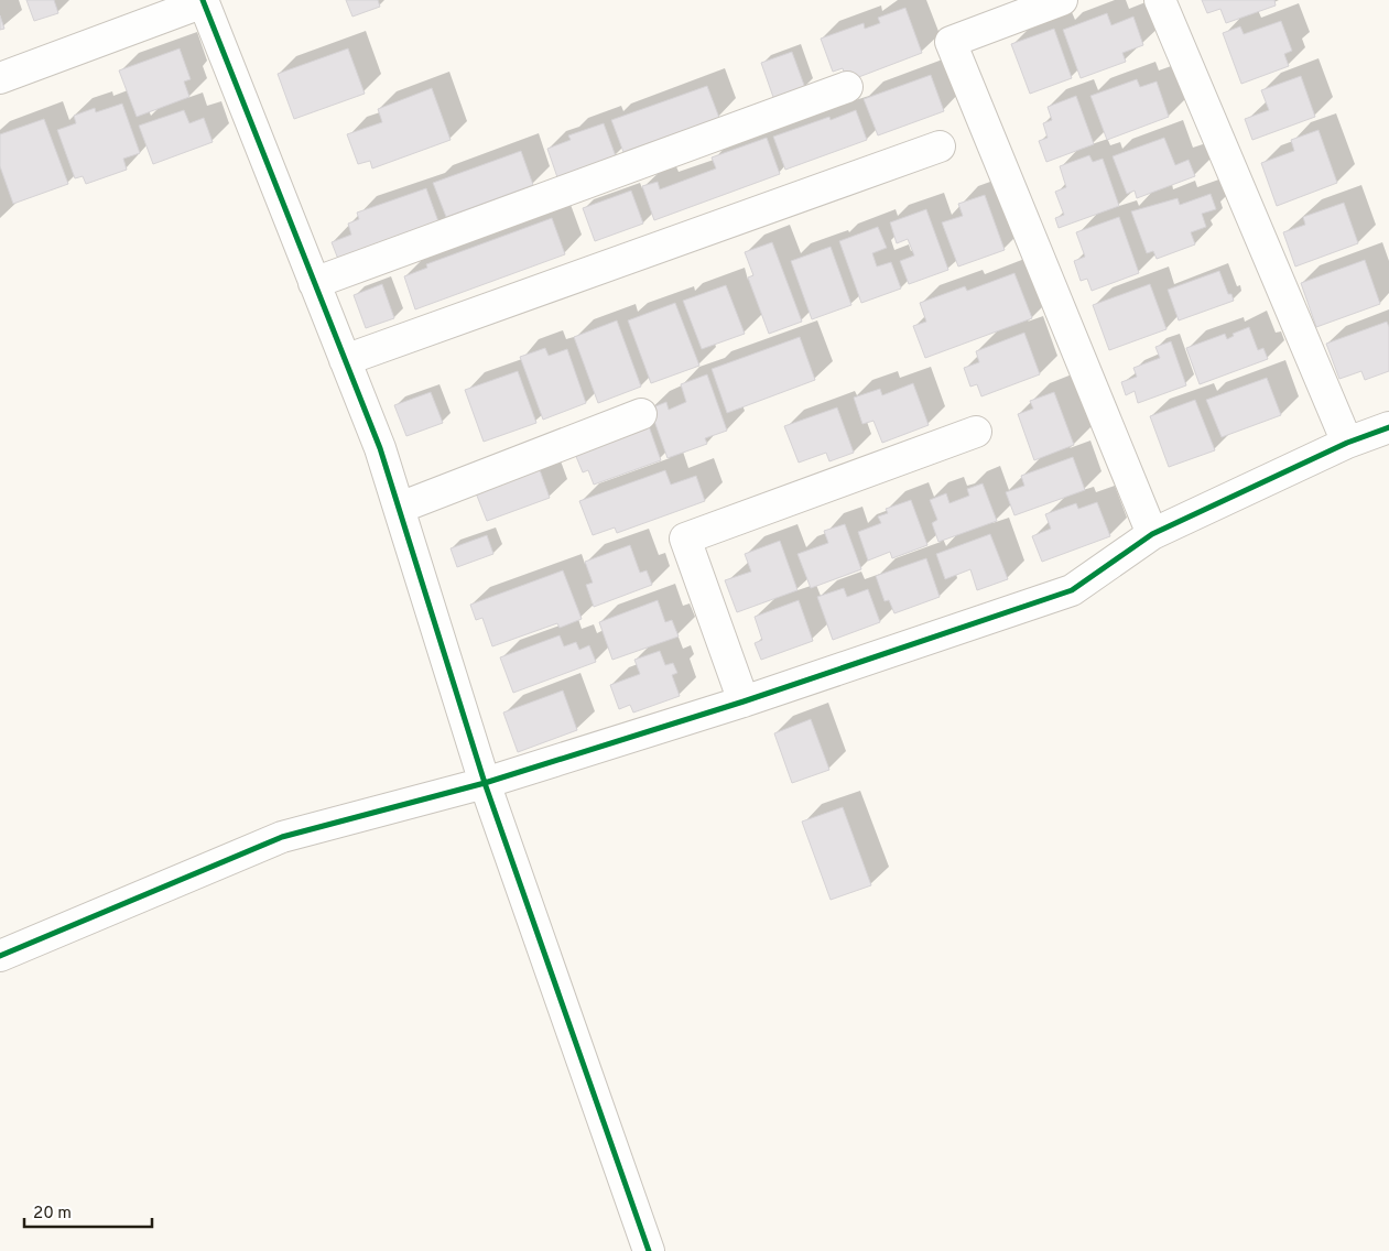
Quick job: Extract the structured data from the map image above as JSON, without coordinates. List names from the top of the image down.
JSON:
{
  "scale_bar": "20 m"
}
